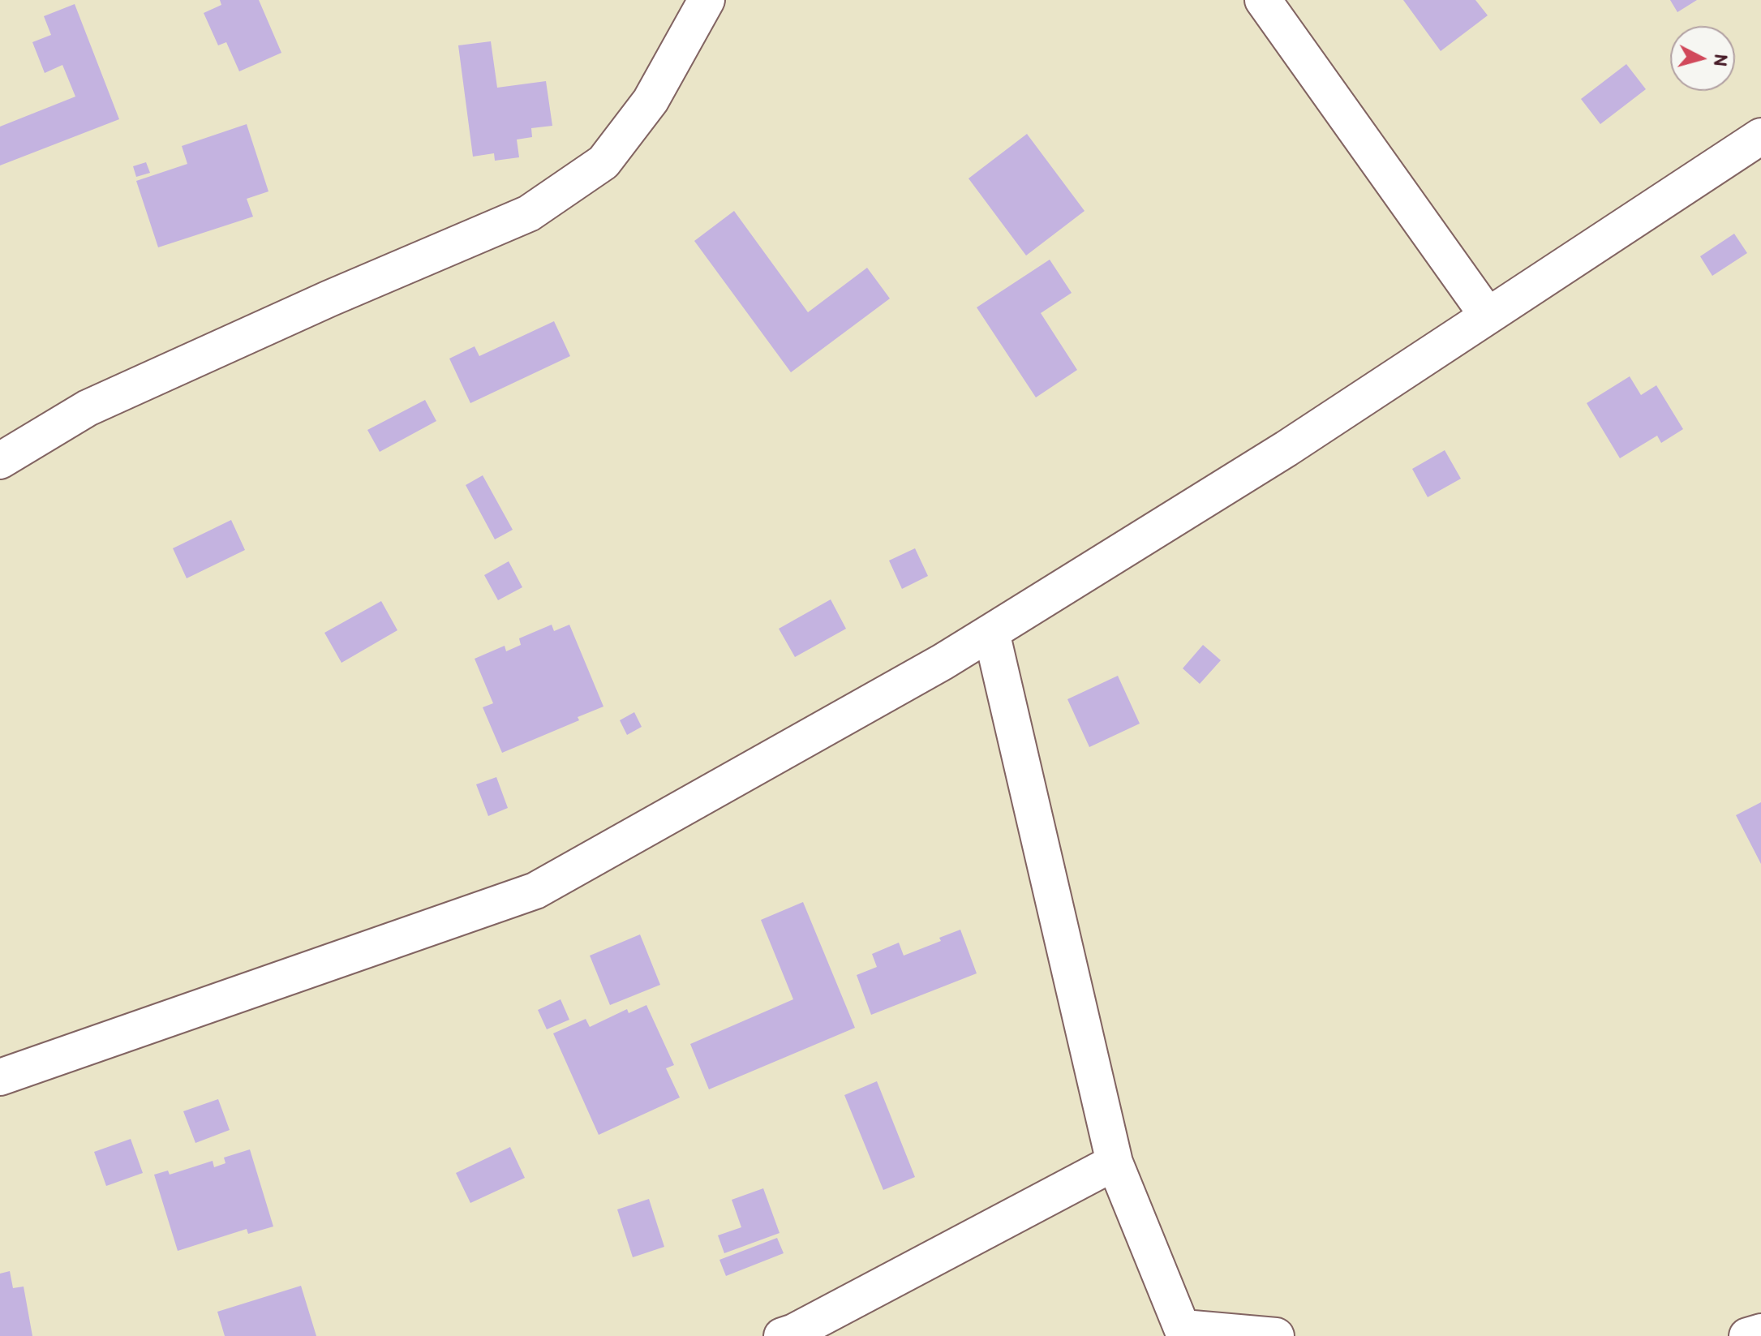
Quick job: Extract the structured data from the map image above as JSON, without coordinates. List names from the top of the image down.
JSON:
{
  "north": "right"
}
